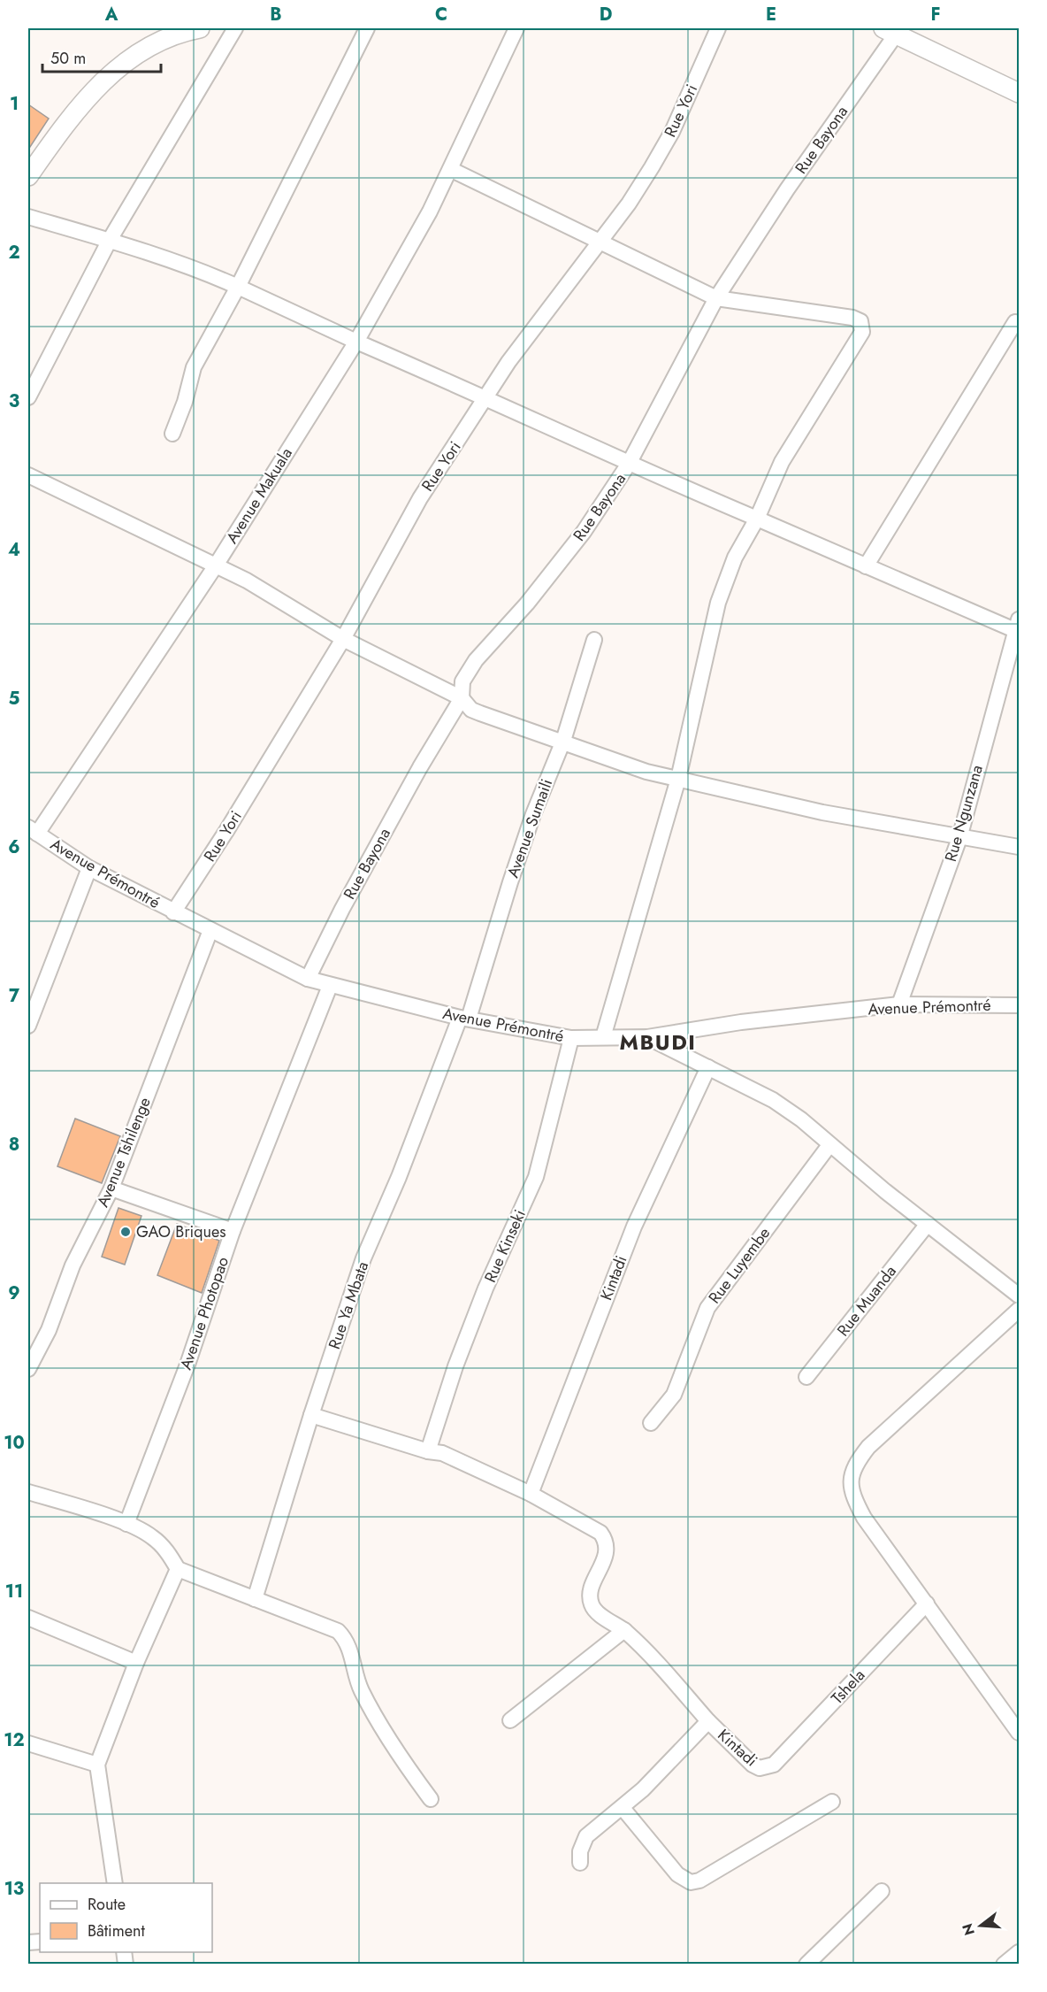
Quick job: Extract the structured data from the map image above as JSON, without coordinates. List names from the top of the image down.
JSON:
{
  "streets": {
    "street": [
      "Rue Yori",
      "Rue Bayona",
      "Avenue Makuala",
      "Rue Ngunzana",
      "Avenue Sumaili",
      "Avenue Prémontré",
      "Avenue Tshilenge",
      "Rue Kinseki",
      "Rue Luyembe",
      "Kintadi",
      "Rue Muanda",
      "Rue Ya Mbata",
      "Avenue Photopao",
      "Tshela"
    ]
  },
  "crossings": [
    ["Rue Yori", "Avenue Prémontré"],
    ["Rue Bayona", "Avenue Prémontré"],
    ["Avenue Makuala", "Avenue Prémontré"],
    ["Rue Ngunzana", "Avenue Prémontré"],
    ["Avenue Sumaili", "Avenue Prémontré"],
    ["Avenue Sumaili", "Rue Ya Mbata"],
    ["Avenue Prémontré", "Avenue Tshilenge"],
    ["Avenue Prémontré", "Rue Kinseki"],
    ["Avenue Prémontré", "Rue Ya Mbata"],
    ["Avenue Prémontré", "Avenue Photopao"],
    ["Kintadi", "Tshela"]
  ],
  "districts": ["MBUDI"],
  "places": ["GAO Briques"],
  "legend": ["Route", "Bâtiment"],
  "scale_bar": "50 m",
  "north": "left",
  "grid": {
    "columns": [
      "A",
      "B",
      "C",
      "D",
      "E",
      "F"
    ],
    "rows": [
      "1",
      "2",
      "3",
      "4",
      "5",
      "6",
      "7",
      "8",
      "9",
      "10",
      "11",
      "12",
      "13"
    ]
  }
}
